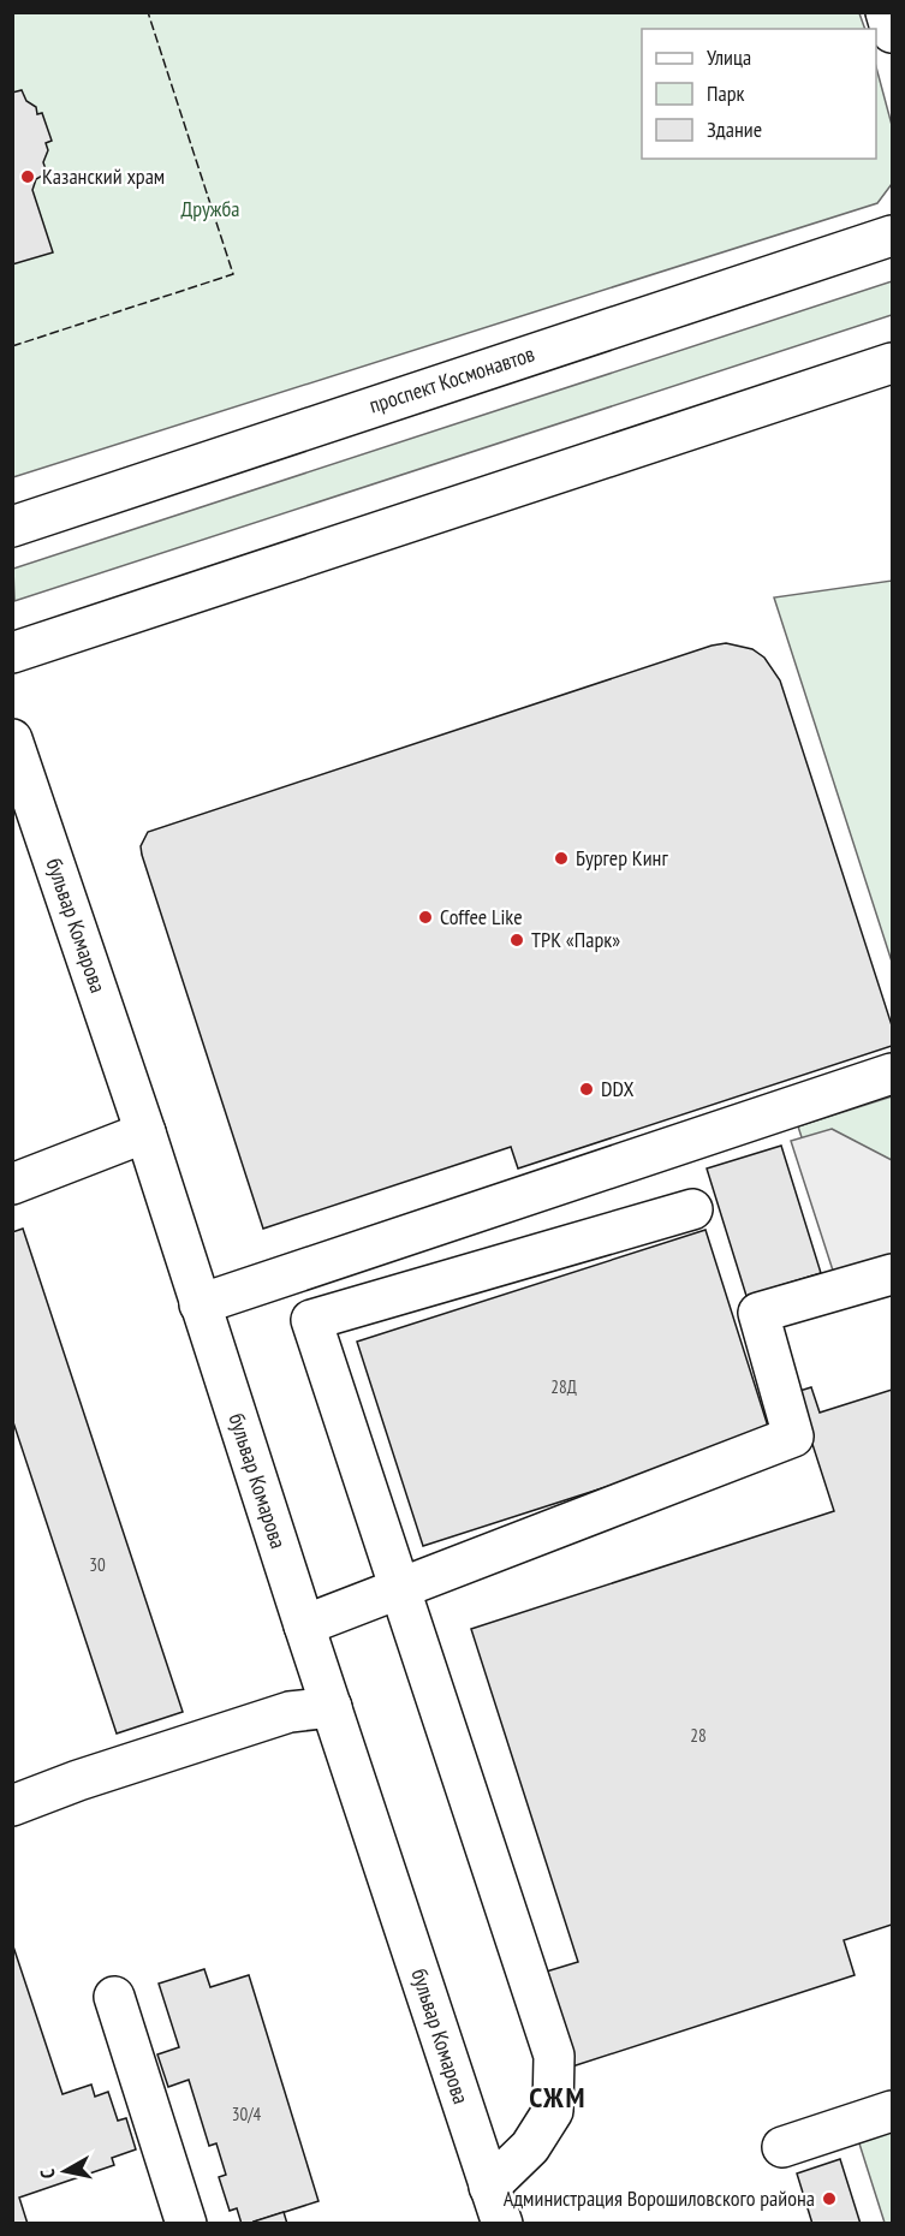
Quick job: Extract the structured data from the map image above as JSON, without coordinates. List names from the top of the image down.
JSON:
{
  "streets": {
    "street": ["проспект Космонавтов", "бульвар Комарова"]
  },
  "districts": ["СЖМ"],
  "parks": ["Дружба"],
  "places": [
    "Казанский храм",
    "Бургер Кинг",
    "Coffee Like",
    "ТРК «Парк»",
    "DDX",
    "Администрация Ворошиловского района"
  ],
  "house_numbers": [
    "28Д",
    "30",
    "28",
    "30/4"
  ],
  "legend": ["Улица", "Парк", "Здание"],
  "north": "left"
}
